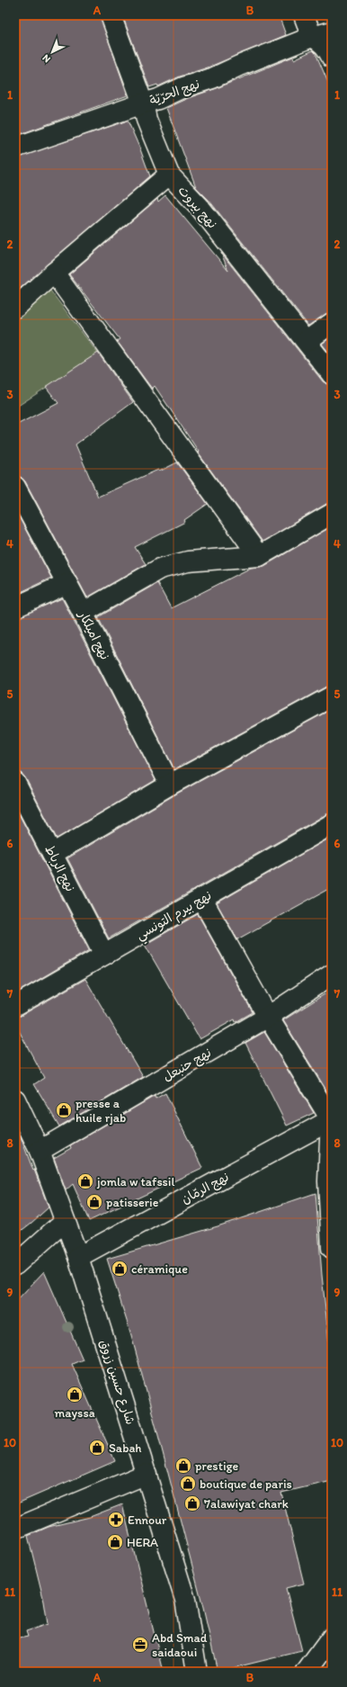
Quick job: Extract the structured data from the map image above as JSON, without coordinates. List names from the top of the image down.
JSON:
{
  "streets": {
    "street": [
      "نهج الحرّيّة",
      "نهج بيروت",
      "نهج اميلكار",
      "نهج الرباط",
      "نهج بيرم التونسي",
      "نهج حنبعل",
      "نهج الرمّان",
      "شارع حسين زروق"
    ]
  },
  "crossings": [
    ["نهج الحرّيّة", "نهج بيروت"],
    ["نهج الرباط", "نهج بيرم التونسي"],
    ["نهج حنبعل", "شارع حسين زروق"],
    ["نهج الرمّان", "شارع حسين زروق"]
  ],
  "places": {
    "shop": [
      "presse a huile rjab",
      "jomla w tafssil",
      "patisserie",
      "céramique",
      "mayssa",
      "Sabah",
      "prestige",
      "boutique de paris",
      "7alawiyat chark",
      "HERA"
    ],
    "pharmacy": ["Ennour"],
    "office": ["Abd Smad saidaoui"]
  },
  "north": "bottom left",
  "grid": {
    "columns": ["A", "B"],
    "rows": [
      "1",
      "2",
      "3",
      "4",
      "5",
      "6",
      "7",
      "8",
      "9",
      "10",
      "11"
    ]
  }
}
